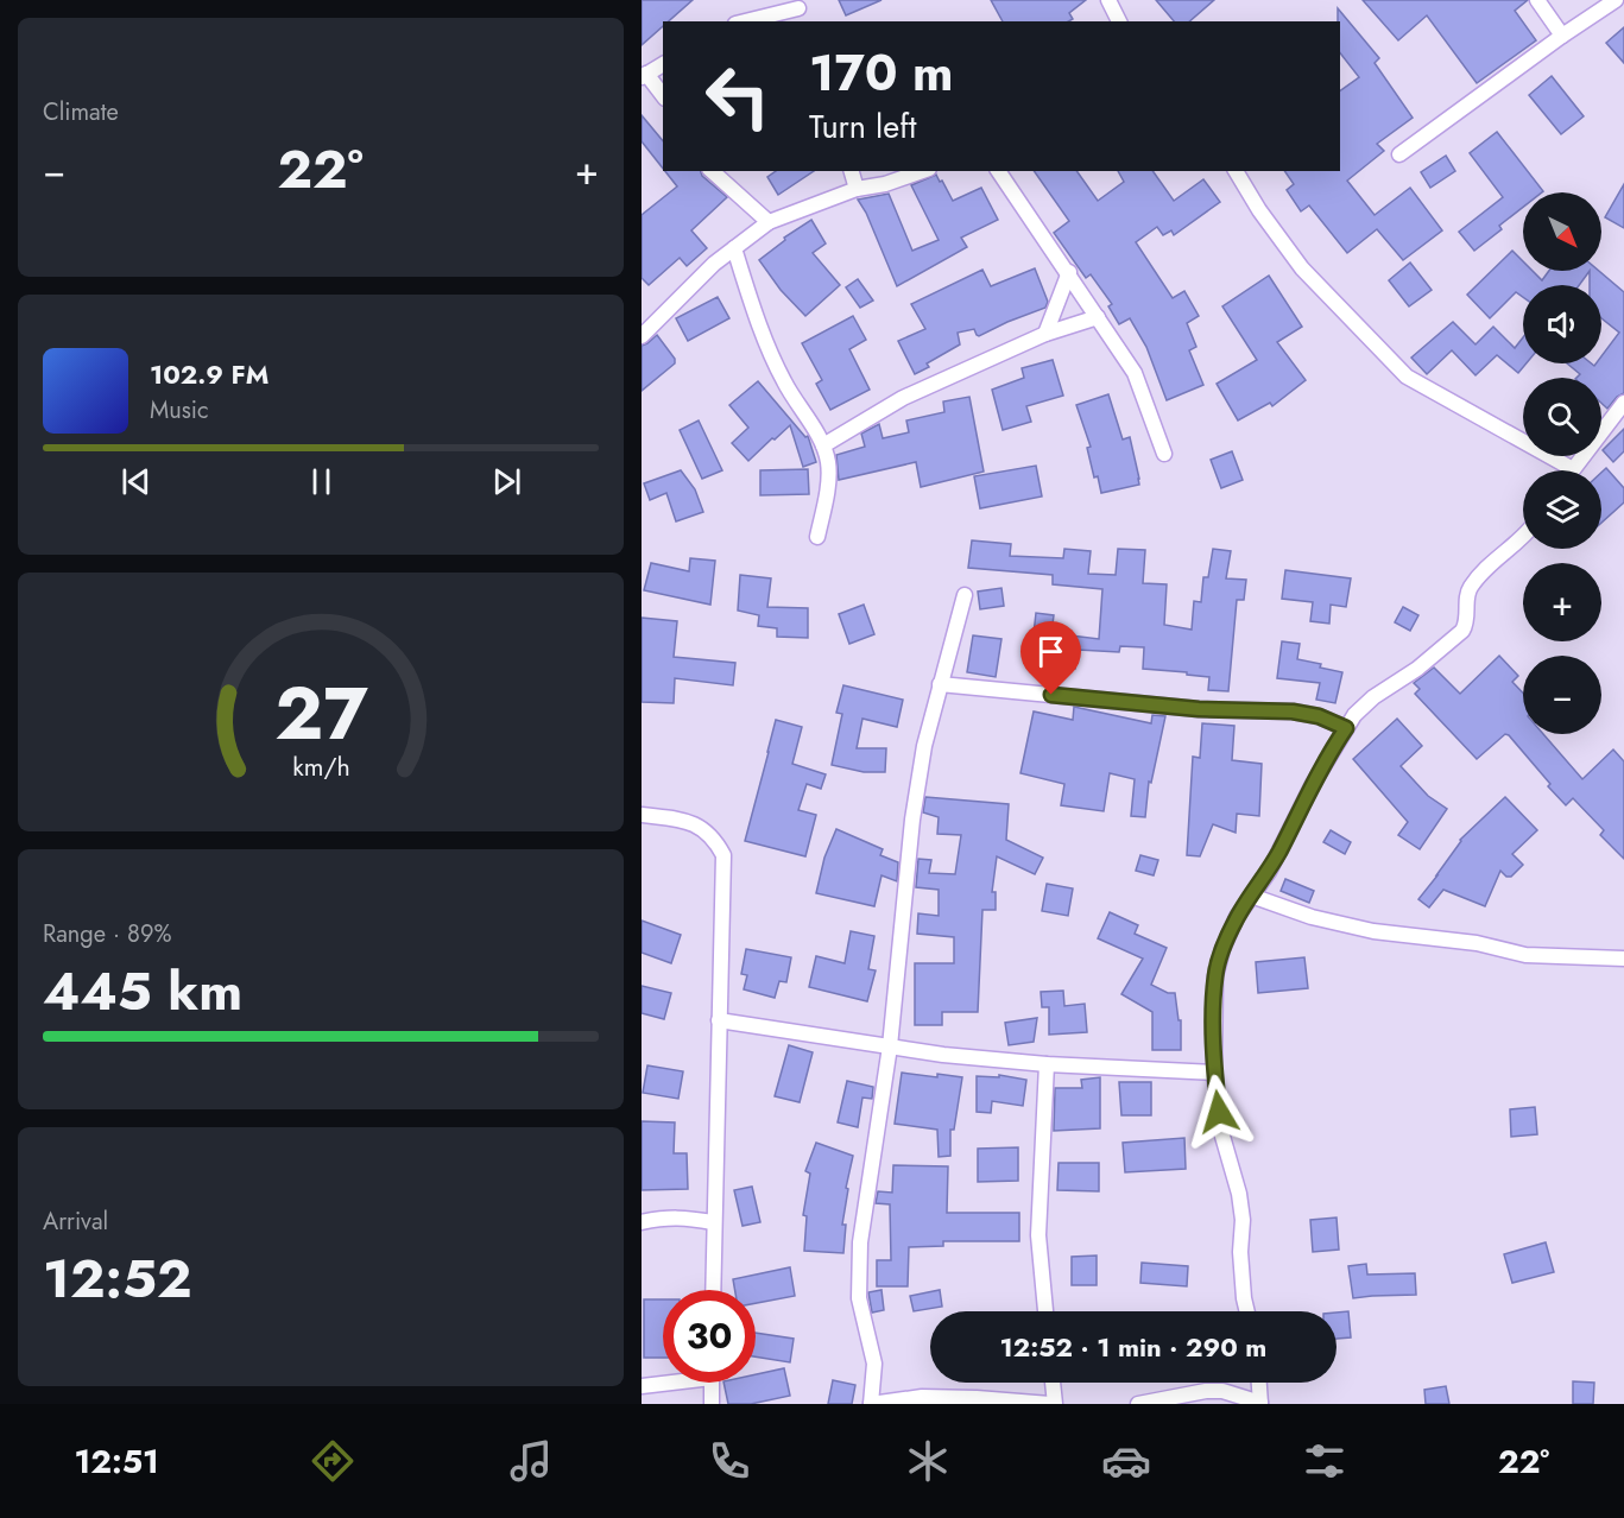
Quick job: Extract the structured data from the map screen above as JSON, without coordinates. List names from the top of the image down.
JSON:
{
  "north": "bottom right",
  "page": {
    "tile": [
      "Climate",
      ["Range · 89%", "445 km"],
      ["Arrival", "12:52"]
    ],
    "turn": ["170 m", "Turn left"],
    "heat": ["−", "22°", "+"],
    "map_buttons": ["+", "−"],
    "song": ["102.9 FM", "Music"],
    "limit": "30",
    "trip": "12:52 · 1 min · 290 m",
    "tabs": ["12:51", "22°"],
    "gauge": ["27", "km/h"]
  }
}
